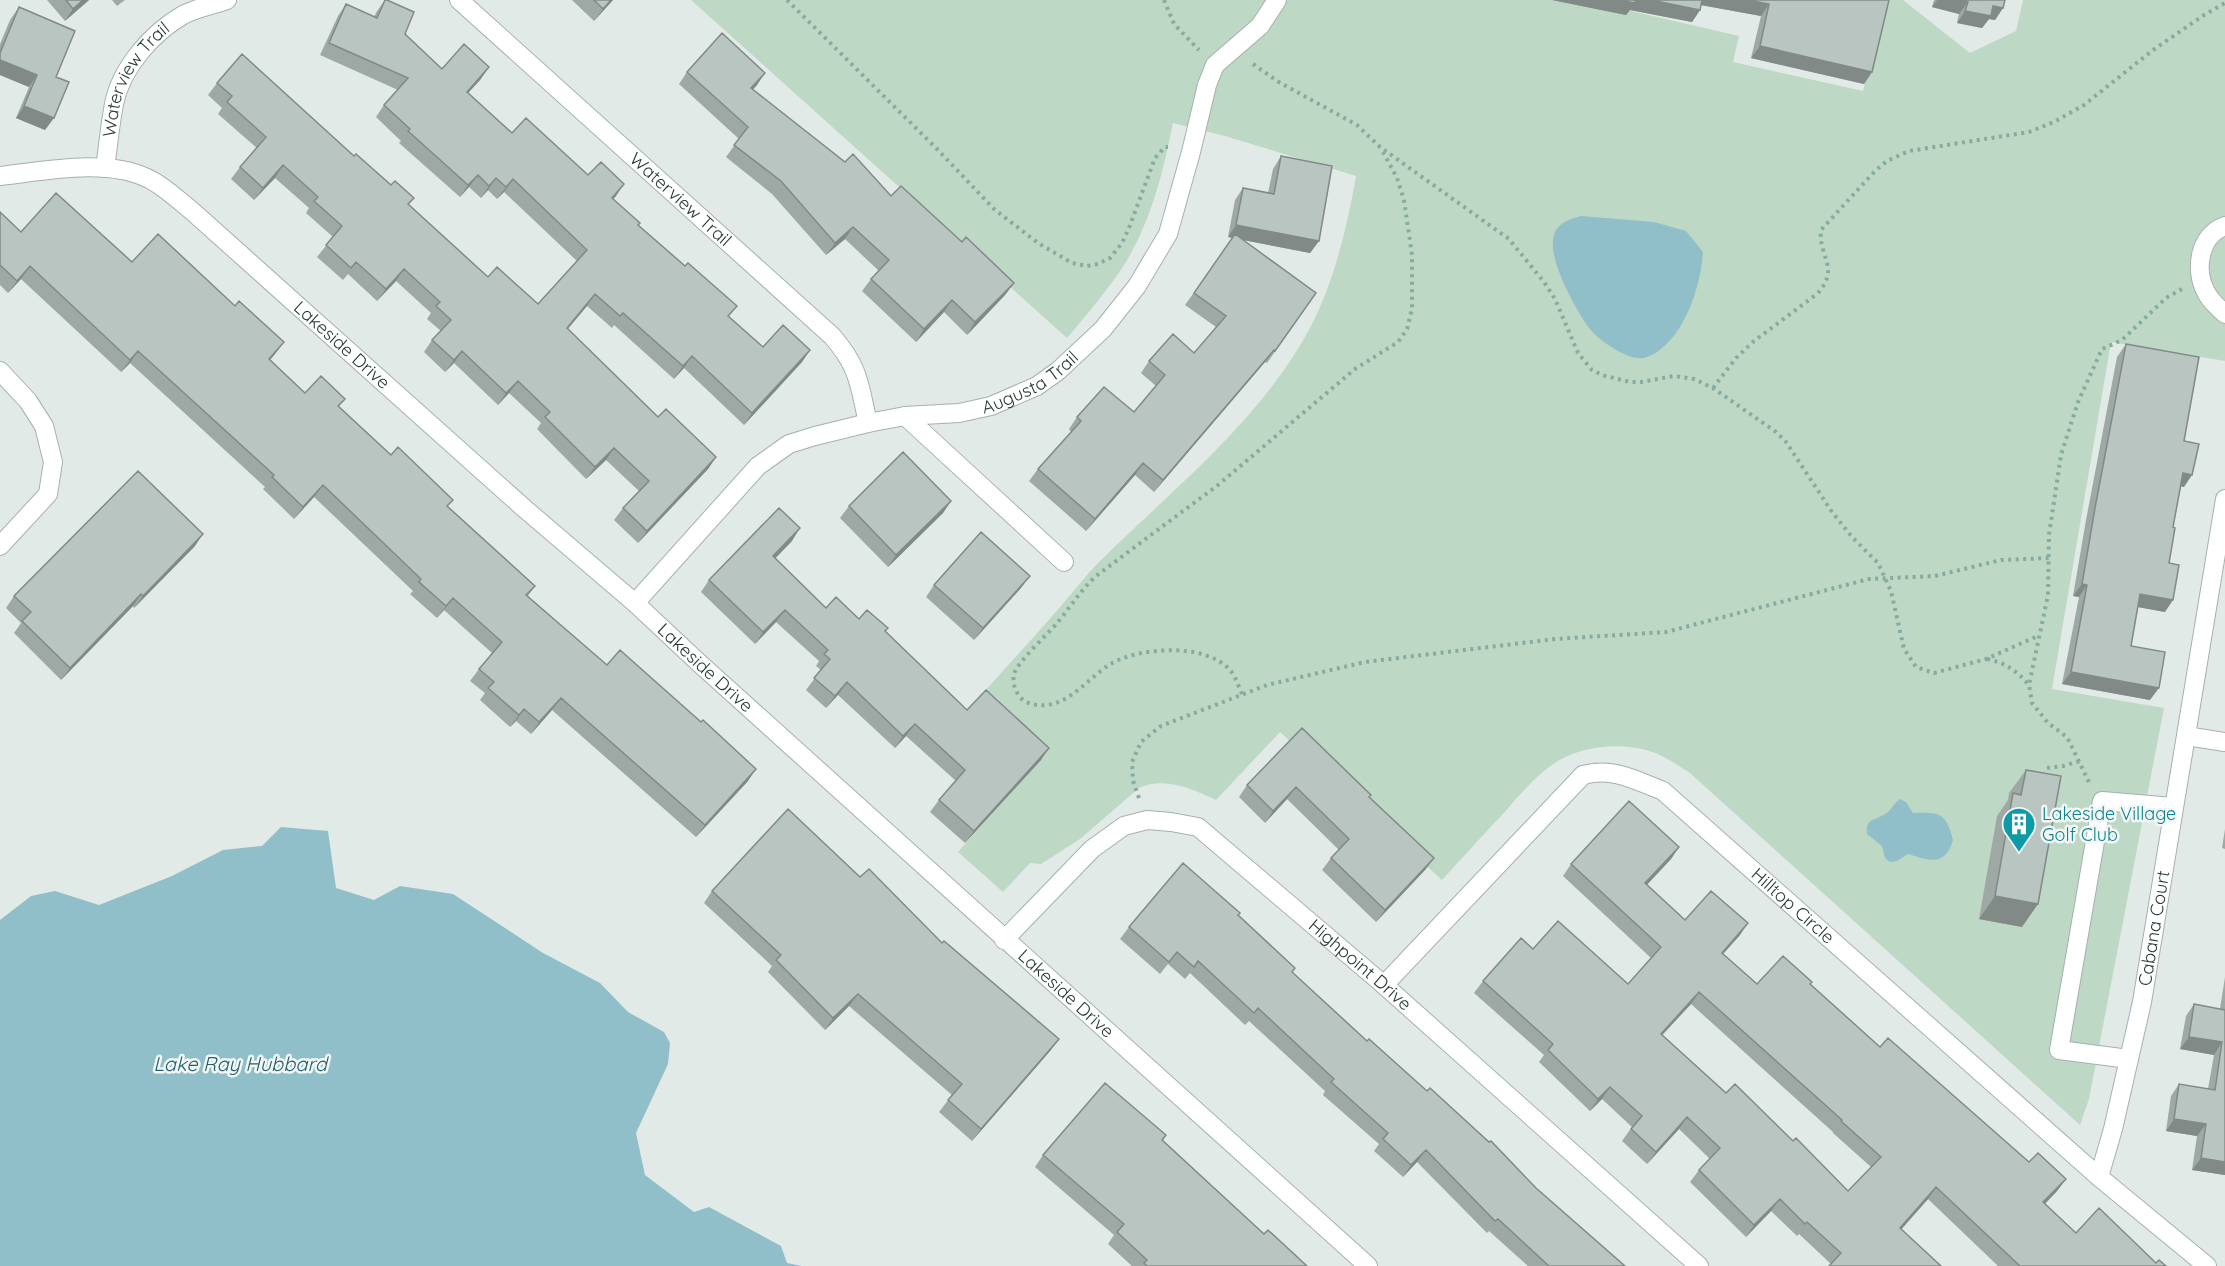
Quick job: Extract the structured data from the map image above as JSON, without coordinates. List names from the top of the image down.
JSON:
{
  "streets": {
    "street": [
      "Waterview Trail",
      "Lakeside Drive",
      "Augusta Trail",
      "Hilltop Circle",
      "Cabana Court",
      "Highpoint Drive"
    ]
  },
  "crossings": [
    ["Waterview Trail", "Lakeside Drive"],
    ["Waterview Trail", "Augusta Trail"],
    ["Lakeside Drive", "Augusta Trail"],
    ["Lakeside Drive", "Highpoint Drive"],
    ["Hilltop Circle", "Cabana Court"],
    ["Hilltop Circle", "Highpoint Drive"]
  ],
  "water": ["Lake Ray Hubbard"],
  "places": {
    "building": ["Lakeside Village Golf Club"]
  }
}
